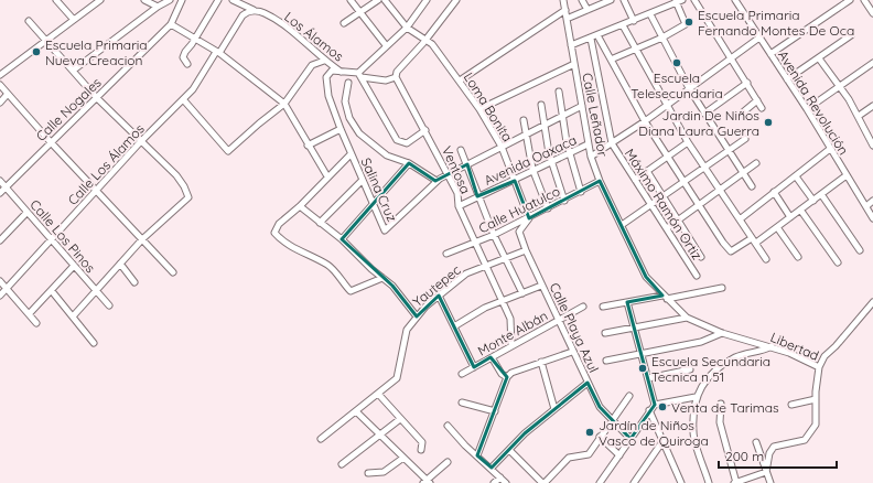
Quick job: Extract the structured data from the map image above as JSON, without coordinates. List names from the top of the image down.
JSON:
{
  "streets": {
    "street": [
      "Los Álamos",
      "Avenida Revolución",
      "Loma Bonita",
      "Calle Nogales",
      "Calle Leñador",
      "Avenida Oaxaca",
      "Calle Los Álamos",
      "Ventosa",
      "Salina Cruz",
      "Máximo Ramón Ortiz",
      "Calle Huatulco",
      "Calle Los Pinos",
      "Yautepec",
      "Calle Playa Azul",
      "Monte Albán",
      "Libertad"
    ]
  },
  "crossings": [
    ["Los Álamos", "Salina Cruz"],
    ["Loma Bonita", "Avenida Oaxaca"],
    ["Loma Bonita", "Calle Huatulco"],
    ["Loma Bonita", "Calle Playa Azul"],
    ["Calle Nogales", "Calle Los Pinos"],
    ["Calle Leñador", "Avenida Oaxaca"],
    ["Calle Leñador", "Calle Huatulco"],
    ["Calle Leñador", "Libertad"],
    ["Avenida Oaxaca", "Ventosa"],
    ["Calle Los Álamos", "Calle Los Pinos"],
    ["Ventosa", "Salina Cruz"],
    ["Ventosa", "Calle Huatulco"],
    ["Ventosa", "Yautepec"],
    ["Ventosa", "Monte Albán"],
    ["Calle Huatulco", "Calle Playa Azul"],
    ["Yautepec", "Calle Playa Azul"],
    ["Calle Playa Azul", "Monte Albán"]
  ],
  "places": [
    "Escuela Primaria Fernando Montes De Oca",
    "Escuela Primaria Nueva Creacion",
    "Escuela Telesecundaria",
    "Jardin De Niños Diana Laura Guerra",
    "Escuela Secundaria Tecnica n 51",
    "Venta de Tarimas",
    "Jardín de Niños Vasco de Quiroga"
  ],
  "scale_bar": "200 m"
}
